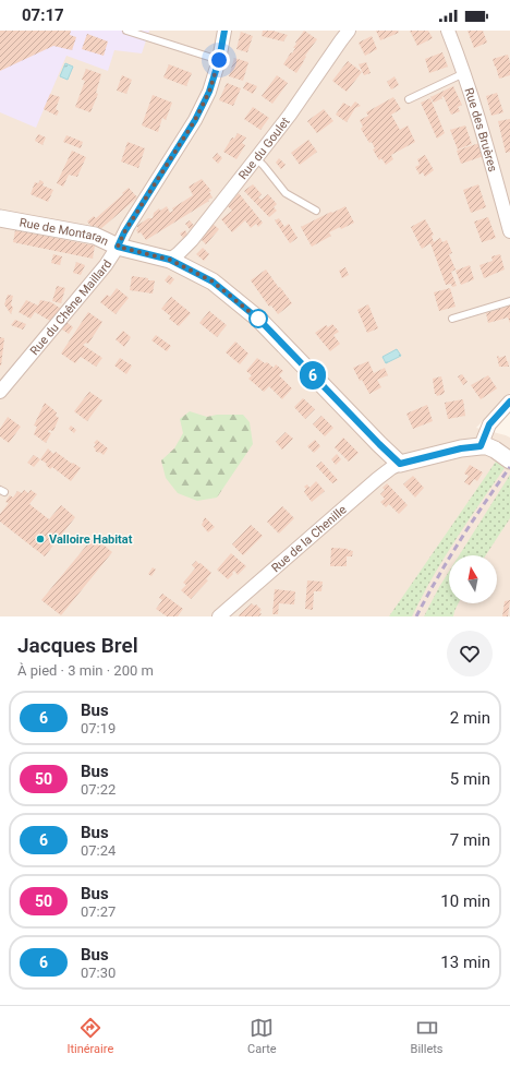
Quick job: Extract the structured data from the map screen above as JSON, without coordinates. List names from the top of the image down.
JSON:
{
  "streets": {
    "street": [
      "Rue des Bruères",
      "Rue du Goulet",
      "Rue de Montaran",
      "Rue du Chêne Maillard",
      "Rue de la Chenille"
    ]
  },
  "crossings": [
    ["Rue du Goulet", "Rue de Montaran"],
    ["Rue de Montaran", "Rue du Chêne Maillard"],
    ["Rue de Montaran", "Rue de la Chenille"]
  ],
  "places": ["Valloire Habitat"],
  "lines": ["bus line 6"],
  "north": "top",
  "page": {
    "status": "07:17",
    "on_map": "6",
    "heading": ["Jacques Brel", "À pied · 3 min · 200 m"],
    "list": [
      {
        "mark": "6",
        "name": "Bus",
        "note": "07:19",
        "value": "2 min"
      },
      {
        "mark": "50",
        "name": "Bus",
        "note": "07:22",
        "value": "5 min"
      },
      {
        "mark": "6",
        "name": "Bus",
        "note": "07:24",
        "value": "7 min"
      },
      {
        "mark": "50",
        "name": "Bus",
        "note": "07:27",
        "value": "10 min"
      },
      {
        "mark": "6",
        "name": "Bus",
        "note": "07:30",
        "value": "13 min"
      }
    ],
    "tabs": ["Itinéraire", "Carte", "Billets"]
  }
}
